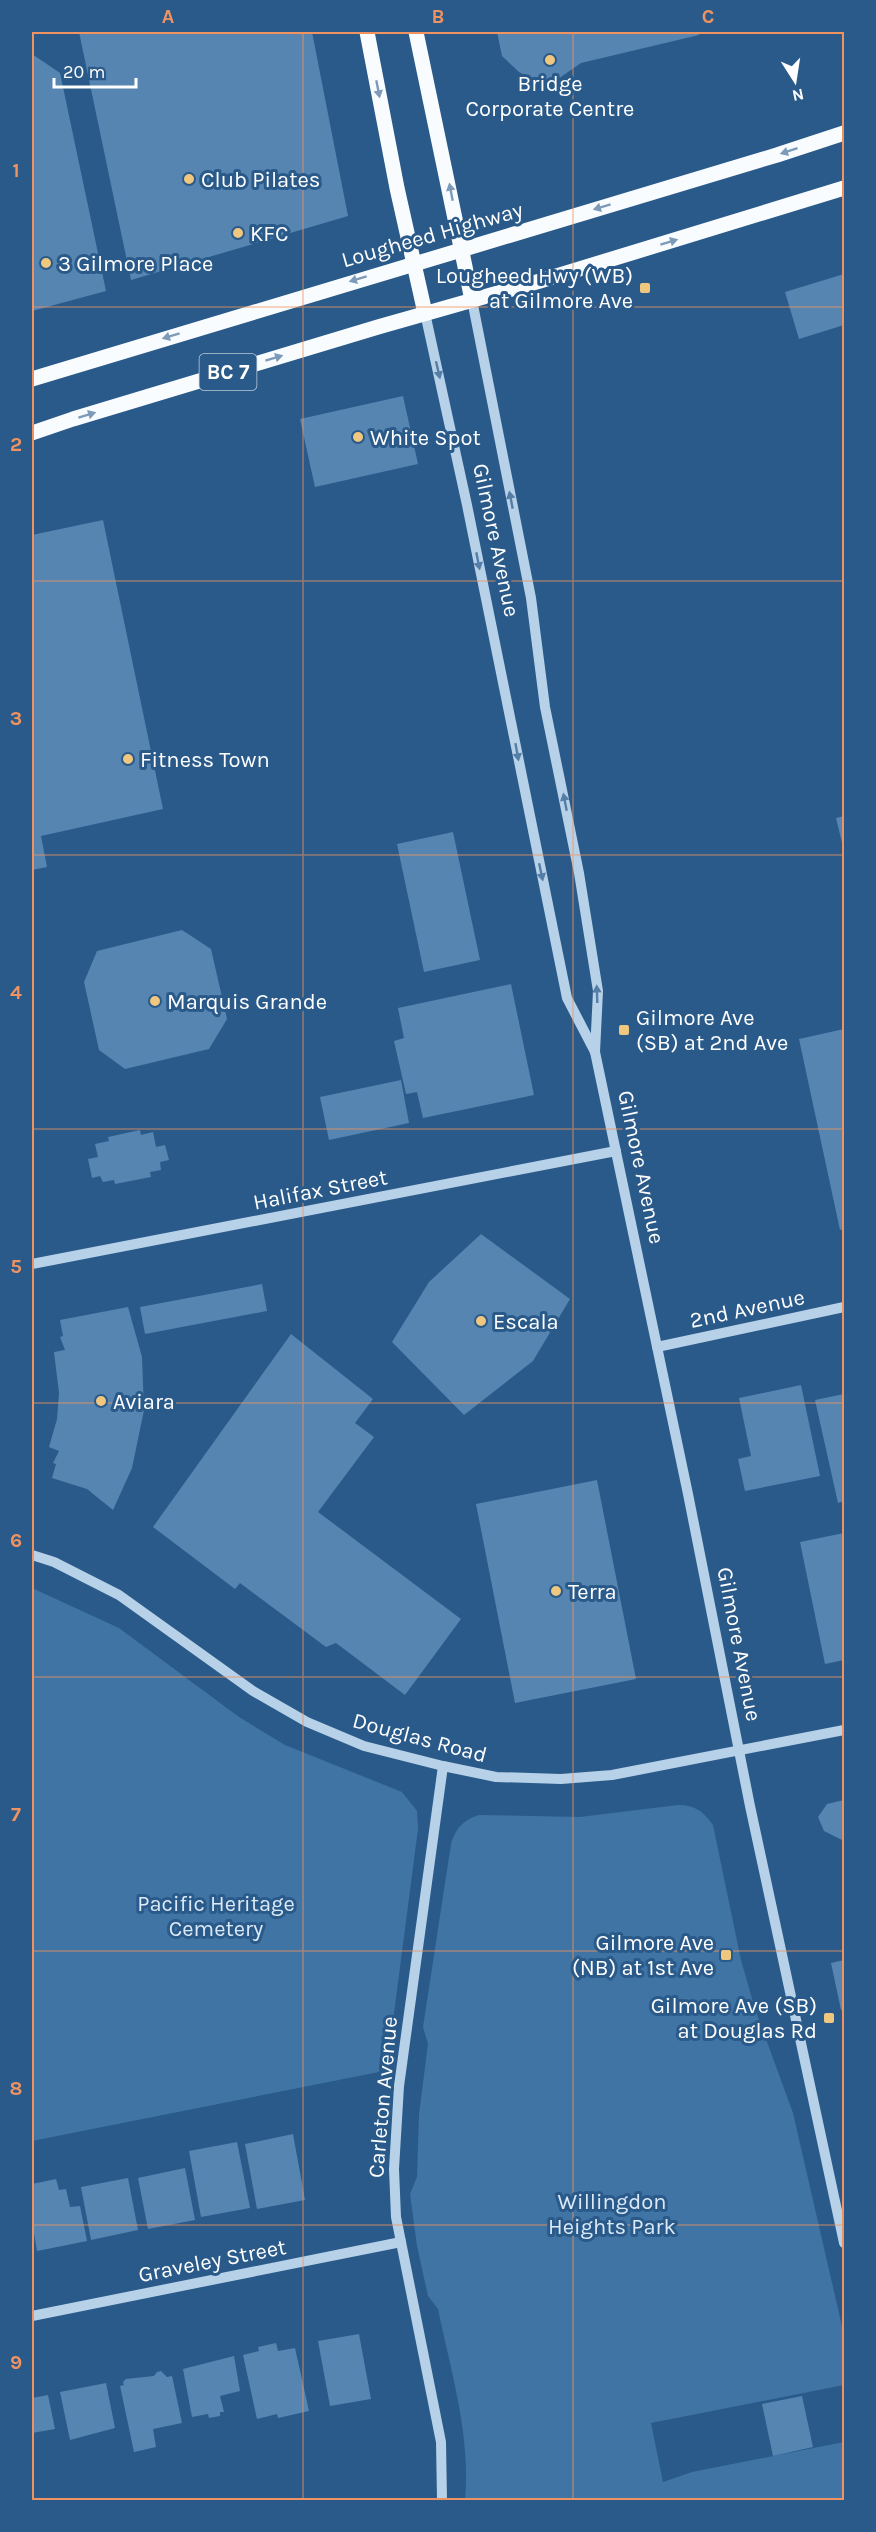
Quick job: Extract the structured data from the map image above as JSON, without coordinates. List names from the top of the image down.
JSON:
{
  "streets": {
    "main road": ["Lougheed Highway", "BC 7", "Gilmore Avenue"],
    "street": [
      "Halifax Street",
      "2nd Avenue",
      "Douglas Road",
      "Carleton Avenue",
      "Graveley Street"
    ]
  },
  "crossings": [
    ["Lougheed Highway", "Gilmore Avenue"],
    ["BC 7", "Gilmore Avenue"],
    ["Gilmore Avenue", "Halifax Street"],
    ["Gilmore Avenue", "2nd Avenue"],
    ["Gilmore Avenue", "Douglas Road"],
    ["Douglas Road", "Carleton Avenue"],
    ["Carleton Avenue", "Graveley Street"]
  ],
  "parks": ["Pacific Heritage Cemetery", "Willingdon Heights Park"],
  "places": {
    "other": [
      "Bridge Corporate Centre",
      "Club Pilates",
      "KFC",
      "3 Gilmore Place",
      "White Spot",
      "Fitness Town",
      "Marquis Grande",
      "Escala",
      "Aviara",
      "Terra"
    ],
    "transit": [
      "Lougheed Hwy (WB) at Gilmore Ave",
      "Gilmore Ave (SB) at 2nd Ave",
      "Gilmore Ave (NB) at 1st Ave",
      "Gilmore Ave (SB) at Douglas Rd"
    ]
  },
  "scale_bar": "20 m",
  "north": "bottom",
  "grid": {
    "columns": ["A", "B", "C"],
    "rows": [
      "1",
      "2",
      "3",
      "4",
      "5",
      "6",
      "7",
      "8",
      "9"
    ]
  }
}
